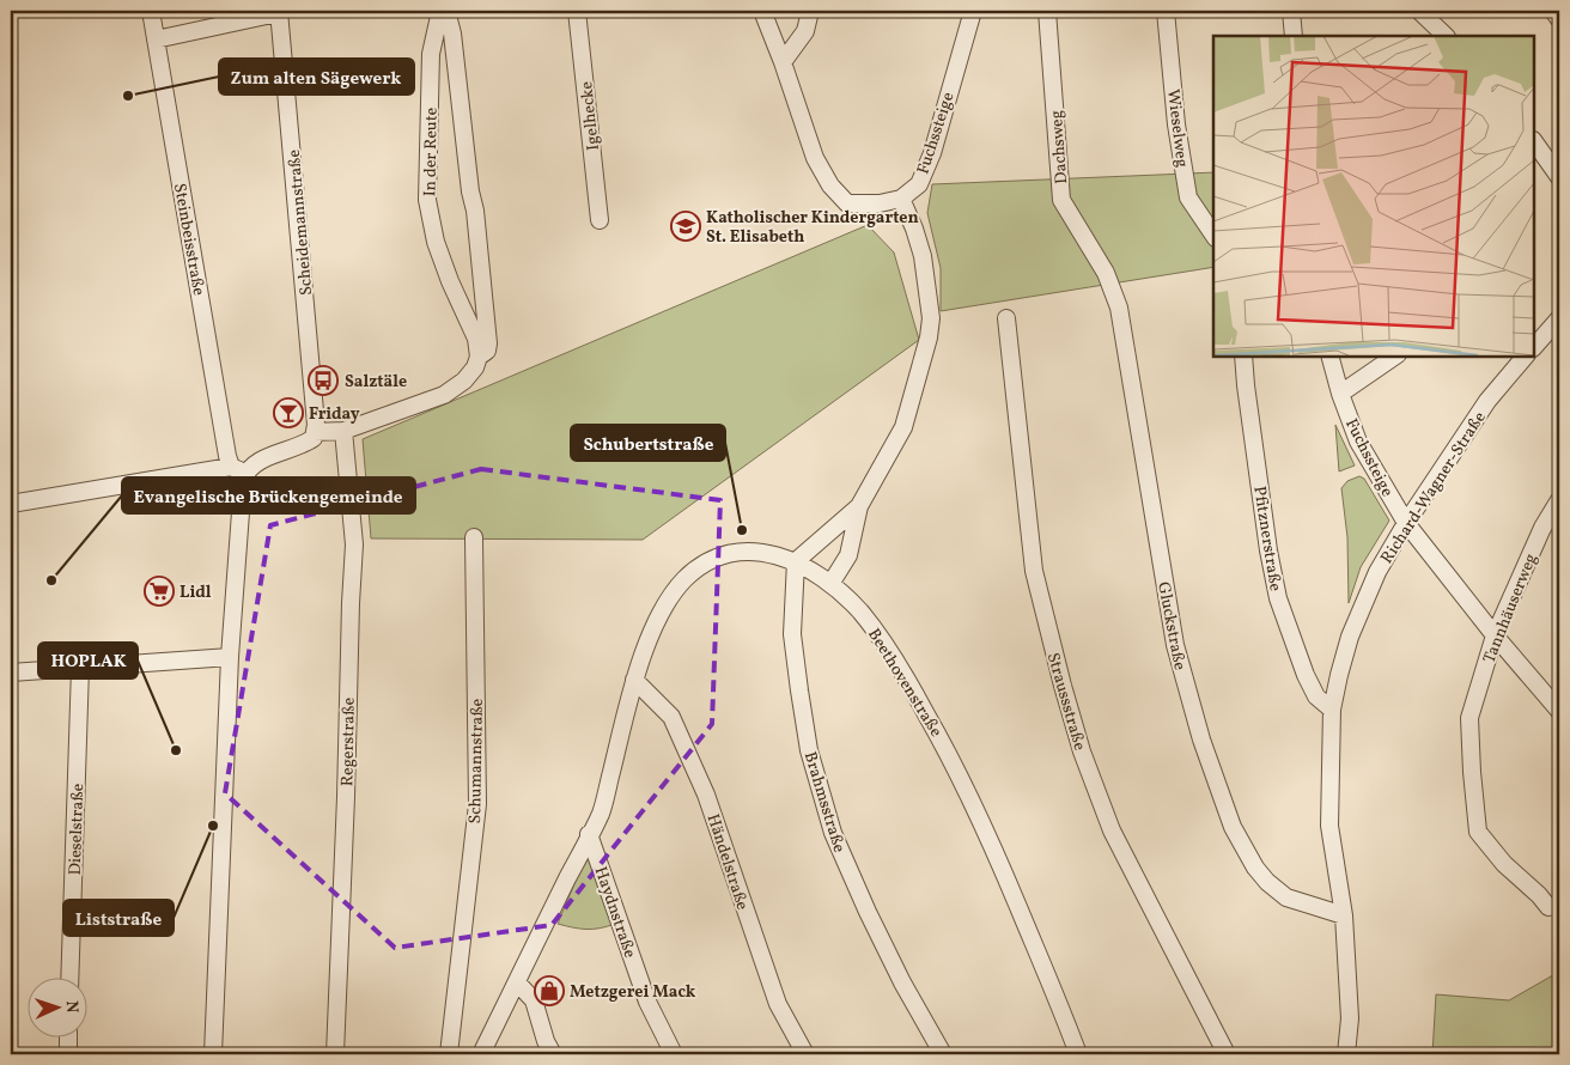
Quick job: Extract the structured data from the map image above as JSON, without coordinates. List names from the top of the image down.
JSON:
{
  "streets": {
    "street": [
      "Igelhecke",
      "Wieselweg",
      "Fuchssteige",
      "Dachsweg",
      "In der Reute",
      "Scheidemannstraße",
      "Steinbeisstraße",
      "Richard-Wagner-Straße",
      "Pfitznerstraße",
      "Tannhäuserweg",
      "Gluckstraße",
      "Beethovenstraße",
      "Straussstraße",
      "Regerstraße",
      "Schumannstraße",
      "Brahmsstraße",
      "Dieselstraße",
      "Händelstraße",
      "Haydnstraße"
    ]
  },
  "crossings": [
    ["Fuchssteige", "Richard-Wagner-Straße"],
    ["Fuchssteige", "Tannhäuserweg"],
    ["Dachsweg", "Gluckstraße"],
    ["In der Reute", "Regerstraße"],
    ["Scheidemannstraße", "Steinbeisstraße"],
    ["Richard-Wagner-Straße", "Pfitznerstraße"],
    ["Richard-Wagner-Straße", "Gluckstraße"],
    ["Beethovenstraße", "Brahmsstraße"],
    ["Beethovenstraße", "Händelstraße"],
    ["Beethovenstraße", "Haydnstraße"]
  ],
  "places": {
    "other": [
      "Zum alten Sägewerk",
      "Schubertstraße",
      "Evangelische Brückengemeinde",
      "HOPLAK",
      "Liststraße"
    ],
    "school or university": ["Katholischer Kindergarten St. Elisabeth"],
    "bus stop": ["Salztäle"],
    "bar": ["Friday"],
    "supermarket": ["Lidl"],
    "shop": ["Metzgerei Mack"]
  },
  "north": "right"
}
